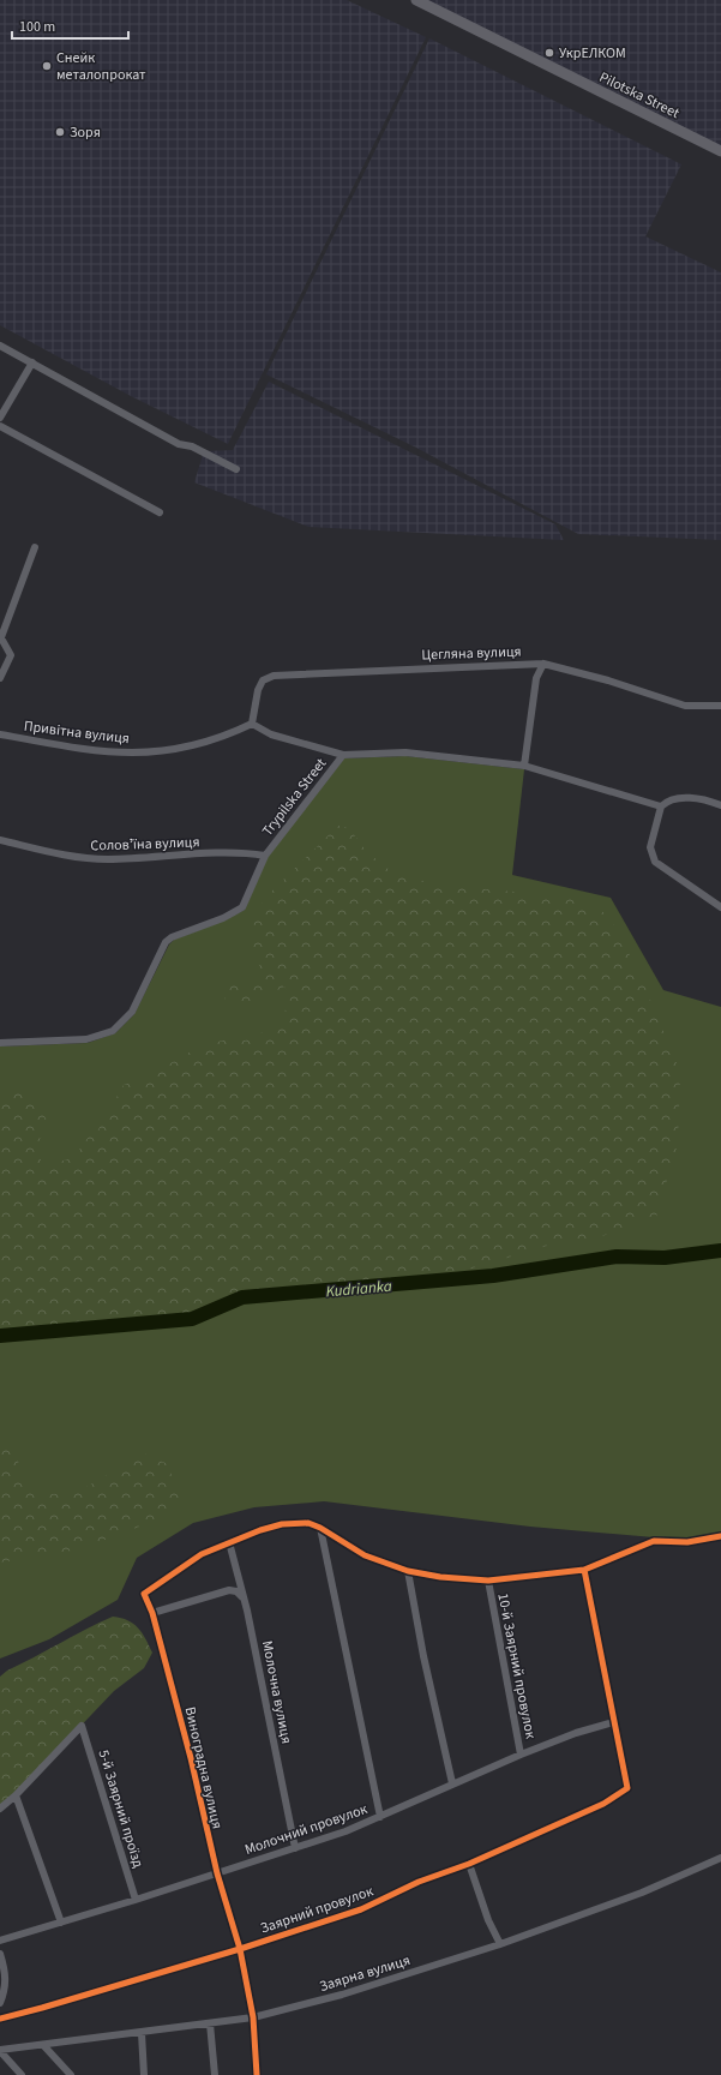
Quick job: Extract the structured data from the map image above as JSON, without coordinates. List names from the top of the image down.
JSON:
{
  "streets": {
    "street": [
      "Pilotska Street",
      "Цегляна вулиця",
      "Привітна вулиця",
      "Trypilska Street",
      "Соловʼїна вулиця",
      "10-й Заярний провулок",
      "Молочна вулиця",
      "Виноградна вулиця",
      "5-й Заярний проїзд",
      "Молочний провулок",
      "Заярний провулок",
      "Заярна вулиця"
    ]
  },
  "crossings": [
    ["Цегляна вулиця", "Привітна вулиця"],
    ["Trypilska Street", "Соловʼїна вулиця"],
    ["10-й Заярний провулок", "Молочний провулок"],
    ["Молочна вулиця", "Виноградна вулиця"],
    ["Молочна вулиця", "Молочний провулок"],
    ["Виноградна вулиця", "Молочний провулок"],
    ["Виноградна вулиця", "Заярний провулок"],
    ["Виноградна вулиця", "Заярна вулиця"],
    ["5-й Заярний проїзд", "Молочний провулок"],
    ["Молочний провулок", "Заярний провулок"]
  ],
  "water": ["Kudrianka"],
  "places": ["УкрЕЛКОМ", "Снейк металопрокат", "Зоря"],
  "scale_bar": "100 m"
}
